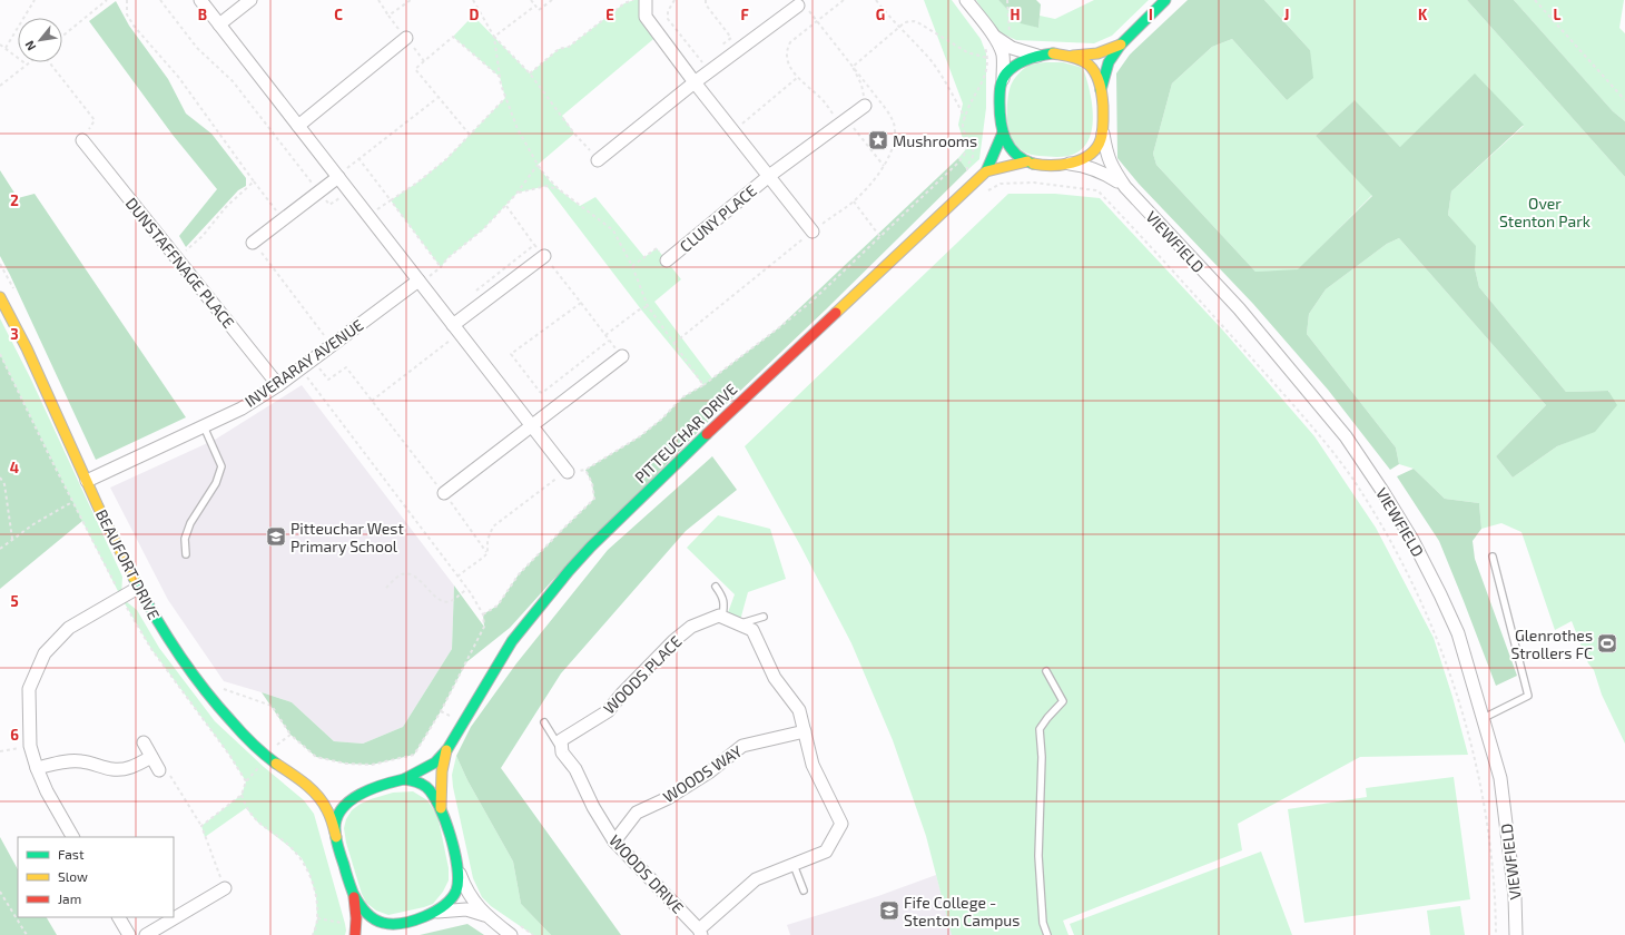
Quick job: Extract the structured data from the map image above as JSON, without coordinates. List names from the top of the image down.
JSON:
{
  "streets": {
    "street": [
      "CLUNY PLACE",
      "VIEWFIELD",
      "DUNSTAFFNAGE PLACE",
      "INVERARAY AVENUE",
      "PITTEUCHAR DRIVE",
      "BEAUFORT DRIVE",
      "WOODS PLACE",
      "WOODS WAY",
      "WOODS DRIVE"
    ]
  },
  "crossings": [
    ["VIEWFIELD", "PITTEUCHAR DRIVE"],
    ["DUNSTAFFNAGE PLACE", "INVERARAY AVENUE"],
    ["INVERARAY AVENUE", "BEAUFORT DRIVE"],
    ["PITTEUCHAR DRIVE", "BEAUFORT DRIVE"],
    ["WOODS PLACE", "WOODS DRIVE"],
    ["WOODS WAY", "WOODS DRIVE"]
  ],
  "parks": ["Over Stenton Park"],
  "places": {
    "place": ["Mushrooms"],
    "school or university": ["Pitteuchar West Primary School", "Fife College - Stenton Campus"],
    "sports": ["Glenrothes Strollers FC"]
  },
  "legend": ["Fast", "Slow", "Jam"],
  "north": "bottom left",
  "grid": {
    "columns": [
      "B",
      "C",
      "D",
      "E",
      "F",
      "G",
      "H",
      "I",
      "J",
      "K",
      "L"
    ],
    "rows": [
      "2",
      "3",
      "4",
      "5",
      "6"
    ]
  }
}
